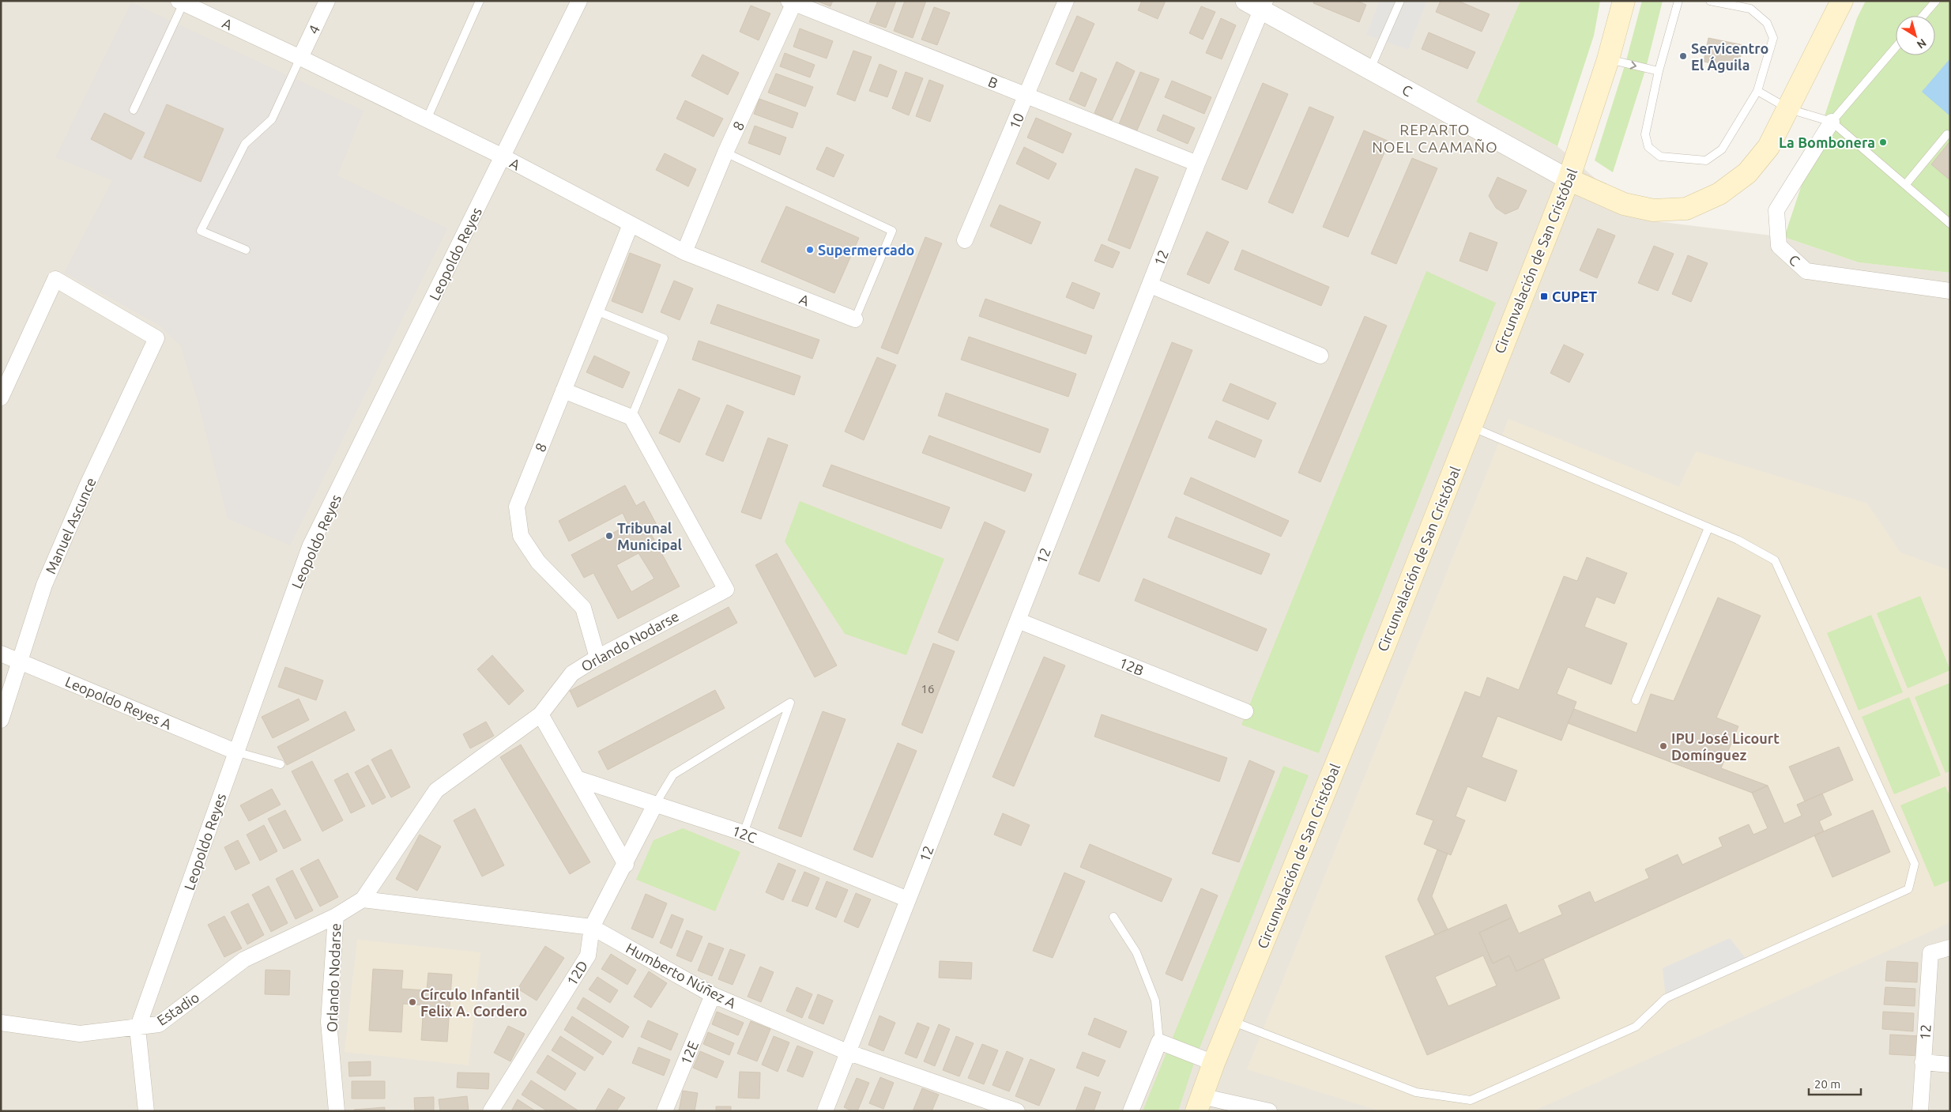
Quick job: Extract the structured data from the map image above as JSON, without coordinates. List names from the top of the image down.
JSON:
{
  "streets": {
    "main road": ["Circunvalación de San Cristóbal"],
    "street": [
      "A",
      "4",
      "B",
      "C",
      "10",
      "8",
      "Leopoldo Reyes",
      "12",
      "Manuel Ascunce",
      "Orlando Nodarse",
      "12B",
      "Leopoldo Reyes A",
      "12C",
      "12D",
      "Humberto Núñez A",
      "Estadio",
      "12E"
    ]
  },
  "crossings": [
    ["A", "4"],
    ["A", "8"],
    ["A", "Leopoldo Reyes"],
    ["B", "10"],
    ["B", "8"],
    ["B", "12"],
    ["C", "12"],
    ["C", "Circunvalación de San Cristóbal"],
    ["8", "Orlando Nodarse"],
    ["Leopoldo Reyes", "Leopoldo Reyes A"],
    ["Leopoldo Reyes", "Estadio"],
    ["12", "12B"],
    ["12", "12C"],
    ["12", "Humberto Núñez A"],
    ["Manuel Ascunce", "Leopoldo Reyes A"],
    ["Orlando Nodarse", "Humberto Núñez A"],
    ["Orlando Nodarse", "Estadio"],
    ["12C", "12D"],
    ["12D", "Humberto Núñez A"],
    ["Humberto Núñez A", "12E"]
  ],
  "districts": ["REPARTO NOEL CAAMAÑO"],
  "places": {
    "other": [
      "Servicentro El Águila",
      "La Bombonera",
      "Supermercado",
      "Tribunal Municipal",
      "IPU José Licourt Domínguez",
      "Círculo Infantil Felix A. Cordero"
    ],
    "transit": ["CUPET"]
  },
  "house_numbers": ["16"],
  "scale_bar": "20 m",
  "north": "bottom right"
}
